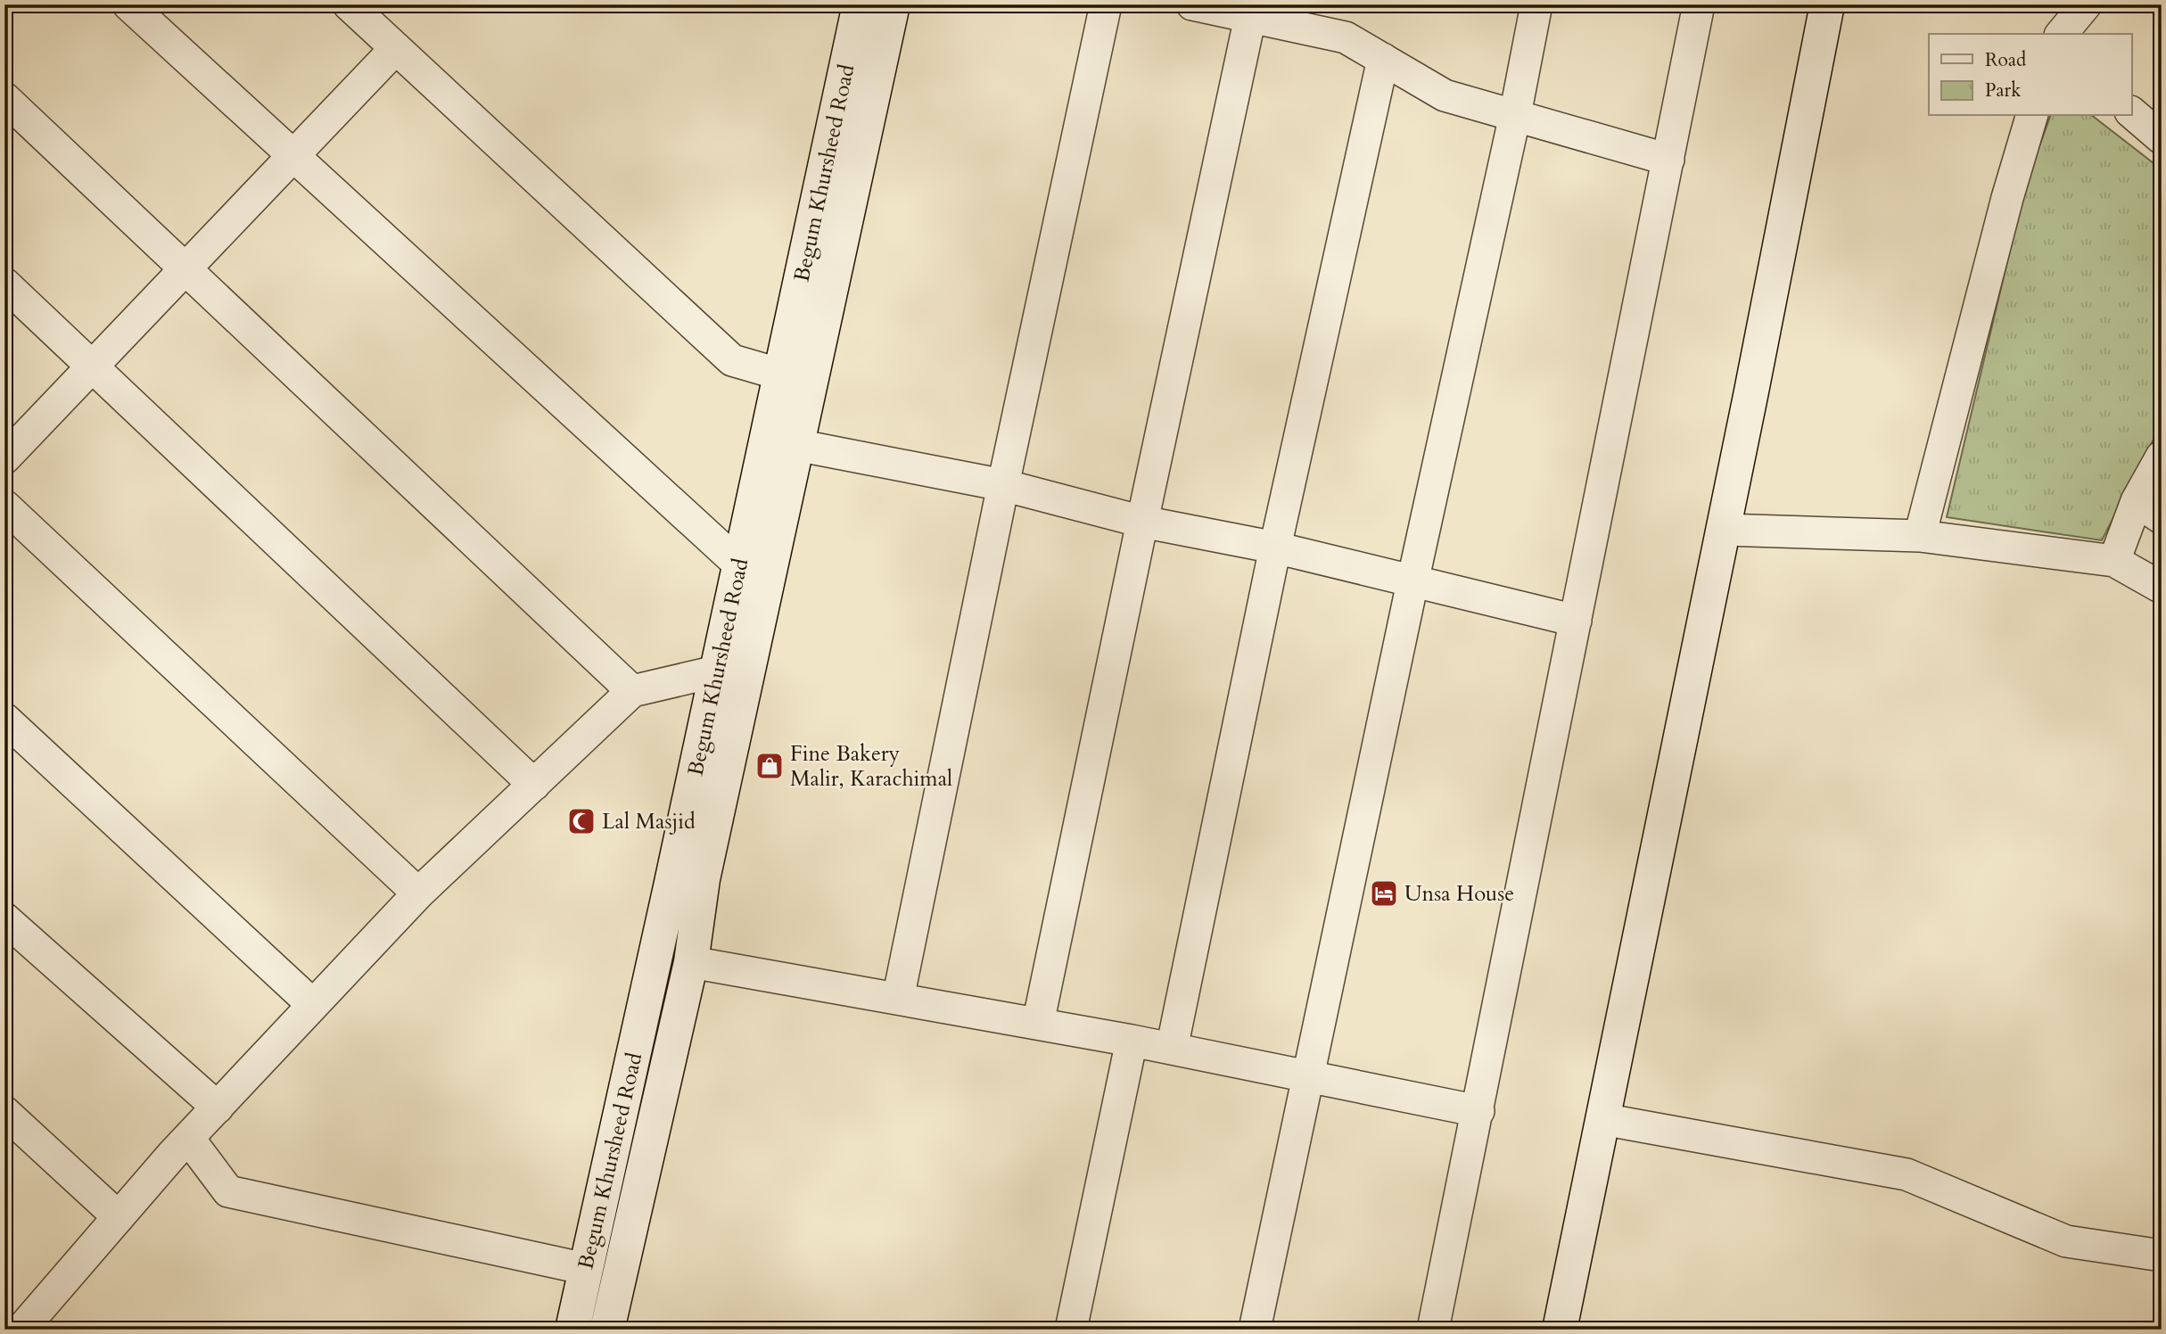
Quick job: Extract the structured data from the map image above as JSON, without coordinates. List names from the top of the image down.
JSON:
{
  "streets": {
    "main road": ["Begum Khursheed Road"]
  },
  "places": {
    "shop": ["Fine Bakery Malir, Karachimal"],
    "mosque": ["Lal Masjid"],
    "hotel": ["Unsa House"]
  },
  "legend": ["Road", "Park"]
}
